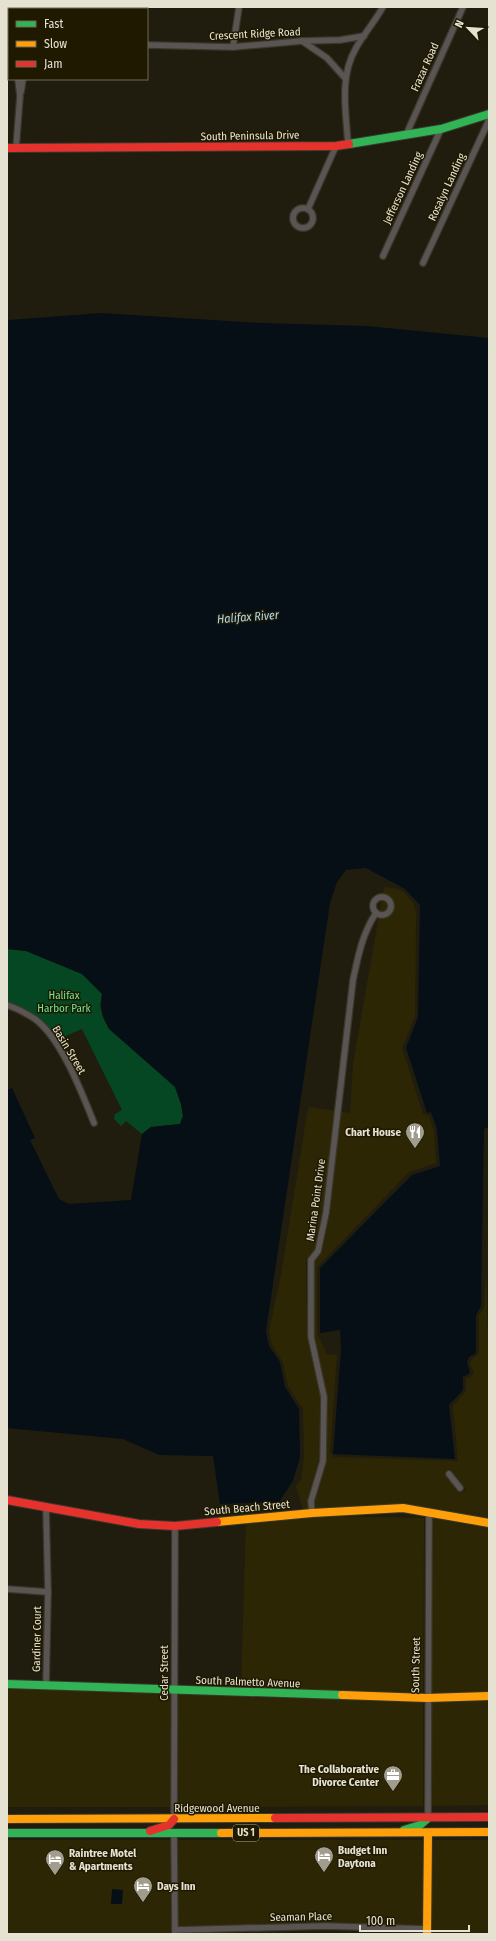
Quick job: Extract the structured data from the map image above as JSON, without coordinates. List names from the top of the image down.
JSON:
{
  "streets": {
    "main road": [
      "South Peninsula Drive",
      "South Beach Street",
      "South Palmetto Avenue",
      "Ridgewood Avenue",
      "US 1"
    ],
    "street": [
      "Crescent Ridge Road",
      "Frazar Road",
      "Rosalyn Landing",
      "Jefferson Landing",
      "Basin Street",
      "Marina Point Drive",
      "Gardiner Court",
      "South Street",
      "Cedar Street",
      "Seaman Place"
    ]
  },
  "crossings": [
    ["Frazar Road", "South Peninsula Drive"],
    ["South Peninsula Drive", "Jefferson Landing"],
    ["Marina Point Drive", "South Beach Street"],
    ["South Beach Street", "Gardiner Court"],
    ["South Beach Street", "South Street"],
    ["South Beach Street", "Cedar Street"],
    ["Gardiner Court", "South Palmetto Avenue"],
    ["South Street", "South Palmetto Avenue"],
    ["South Street", "Ridgewood Avenue"],
    ["South Street", "US 1"],
    ["Cedar Street", "South Palmetto Avenue"],
    ["Cedar Street", "Ridgewood Avenue"],
    ["Ridgewood Avenue", "US 1"]
  ],
  "water": ["Halifax River"],
  "parks": ["Halifax Harbor Park"],
  "places": {
    "restaurant": ["Chart House"],
    "office": ["The Collaborative Divorce Center"],
    "hotel": ["Budget Inn Daytona", "Raintree Motel & Apartments", "Days Inn"]
  },
  "legend": ["Fast", "Slow", "Jam"],
  "scale_bar": "100 m",
  "north": "top left"
}
